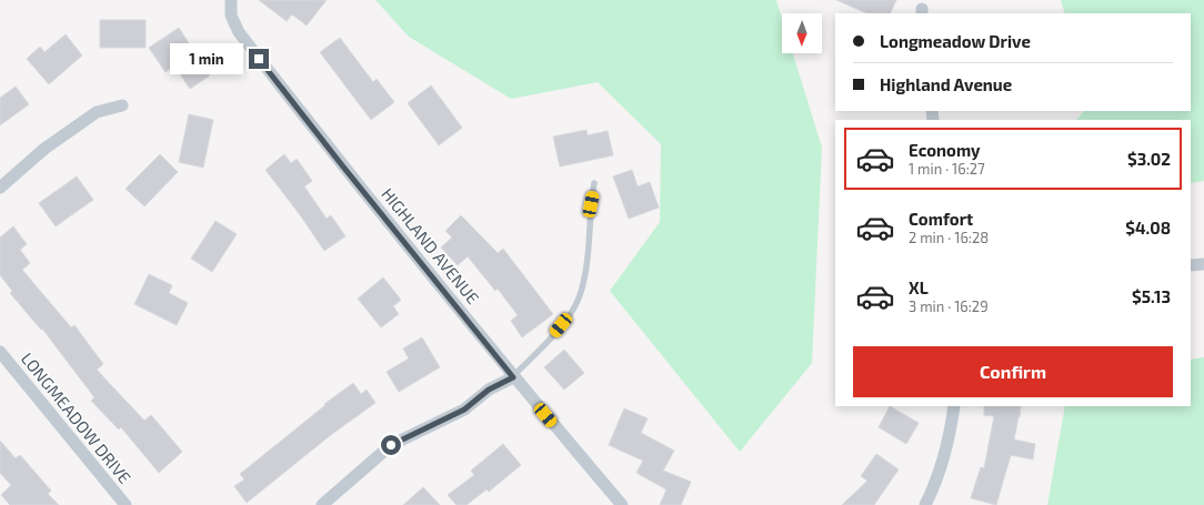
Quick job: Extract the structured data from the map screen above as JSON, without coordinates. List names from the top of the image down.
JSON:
{
  "streets": {
    "street": ["HIGHLAND AVENUE", "LONGMEADOW DRIVE"]
  },
  "north": "bottom",
  "page": {
    "banner": ["Longmeadow Drive", "Highland Avenue"],
    "bubble": "1 min",
    "list": [
      {
        "name": "Economy",
        "note": "1 min · 16:27",
        "value": "$3.02"
      },
      {
        "name": "Comfort",
        "note": "2 min · 16:28",
        "value": "$4.08"
      },
      {
        "name": "XL",
        "note": "3 min · 16:29",
        "value": "$5.13"
      }
    ],
    "buttons": "Confirm"
  }
}
